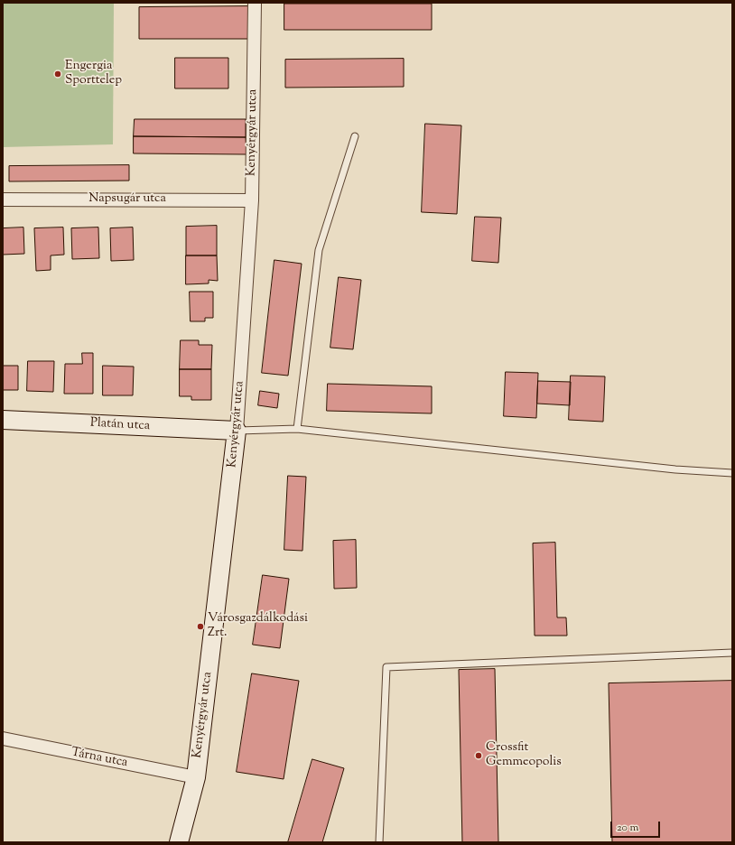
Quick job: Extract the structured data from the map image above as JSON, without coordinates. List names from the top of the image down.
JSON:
{
  "streets": {
    "street": [
      "Kenyérgyár utca",
      "Napsugár utca",
      "Platán utca",
      "Tárna utca"
    ]
  },
  "crossings": [
    ["Kenyérgyár utca", "Napsugár utca"],
    ["Kenyérgyár utca", "Platán utca"],
    ["Kenyérgyár utca", "Tárna utca"]
  ],
  "places": ["Engergia Sporttelep", "Városgazdálkodási Zrt.", "Crossfit Gemmeopolis"],
  "scale_bar": "20 m"
}
